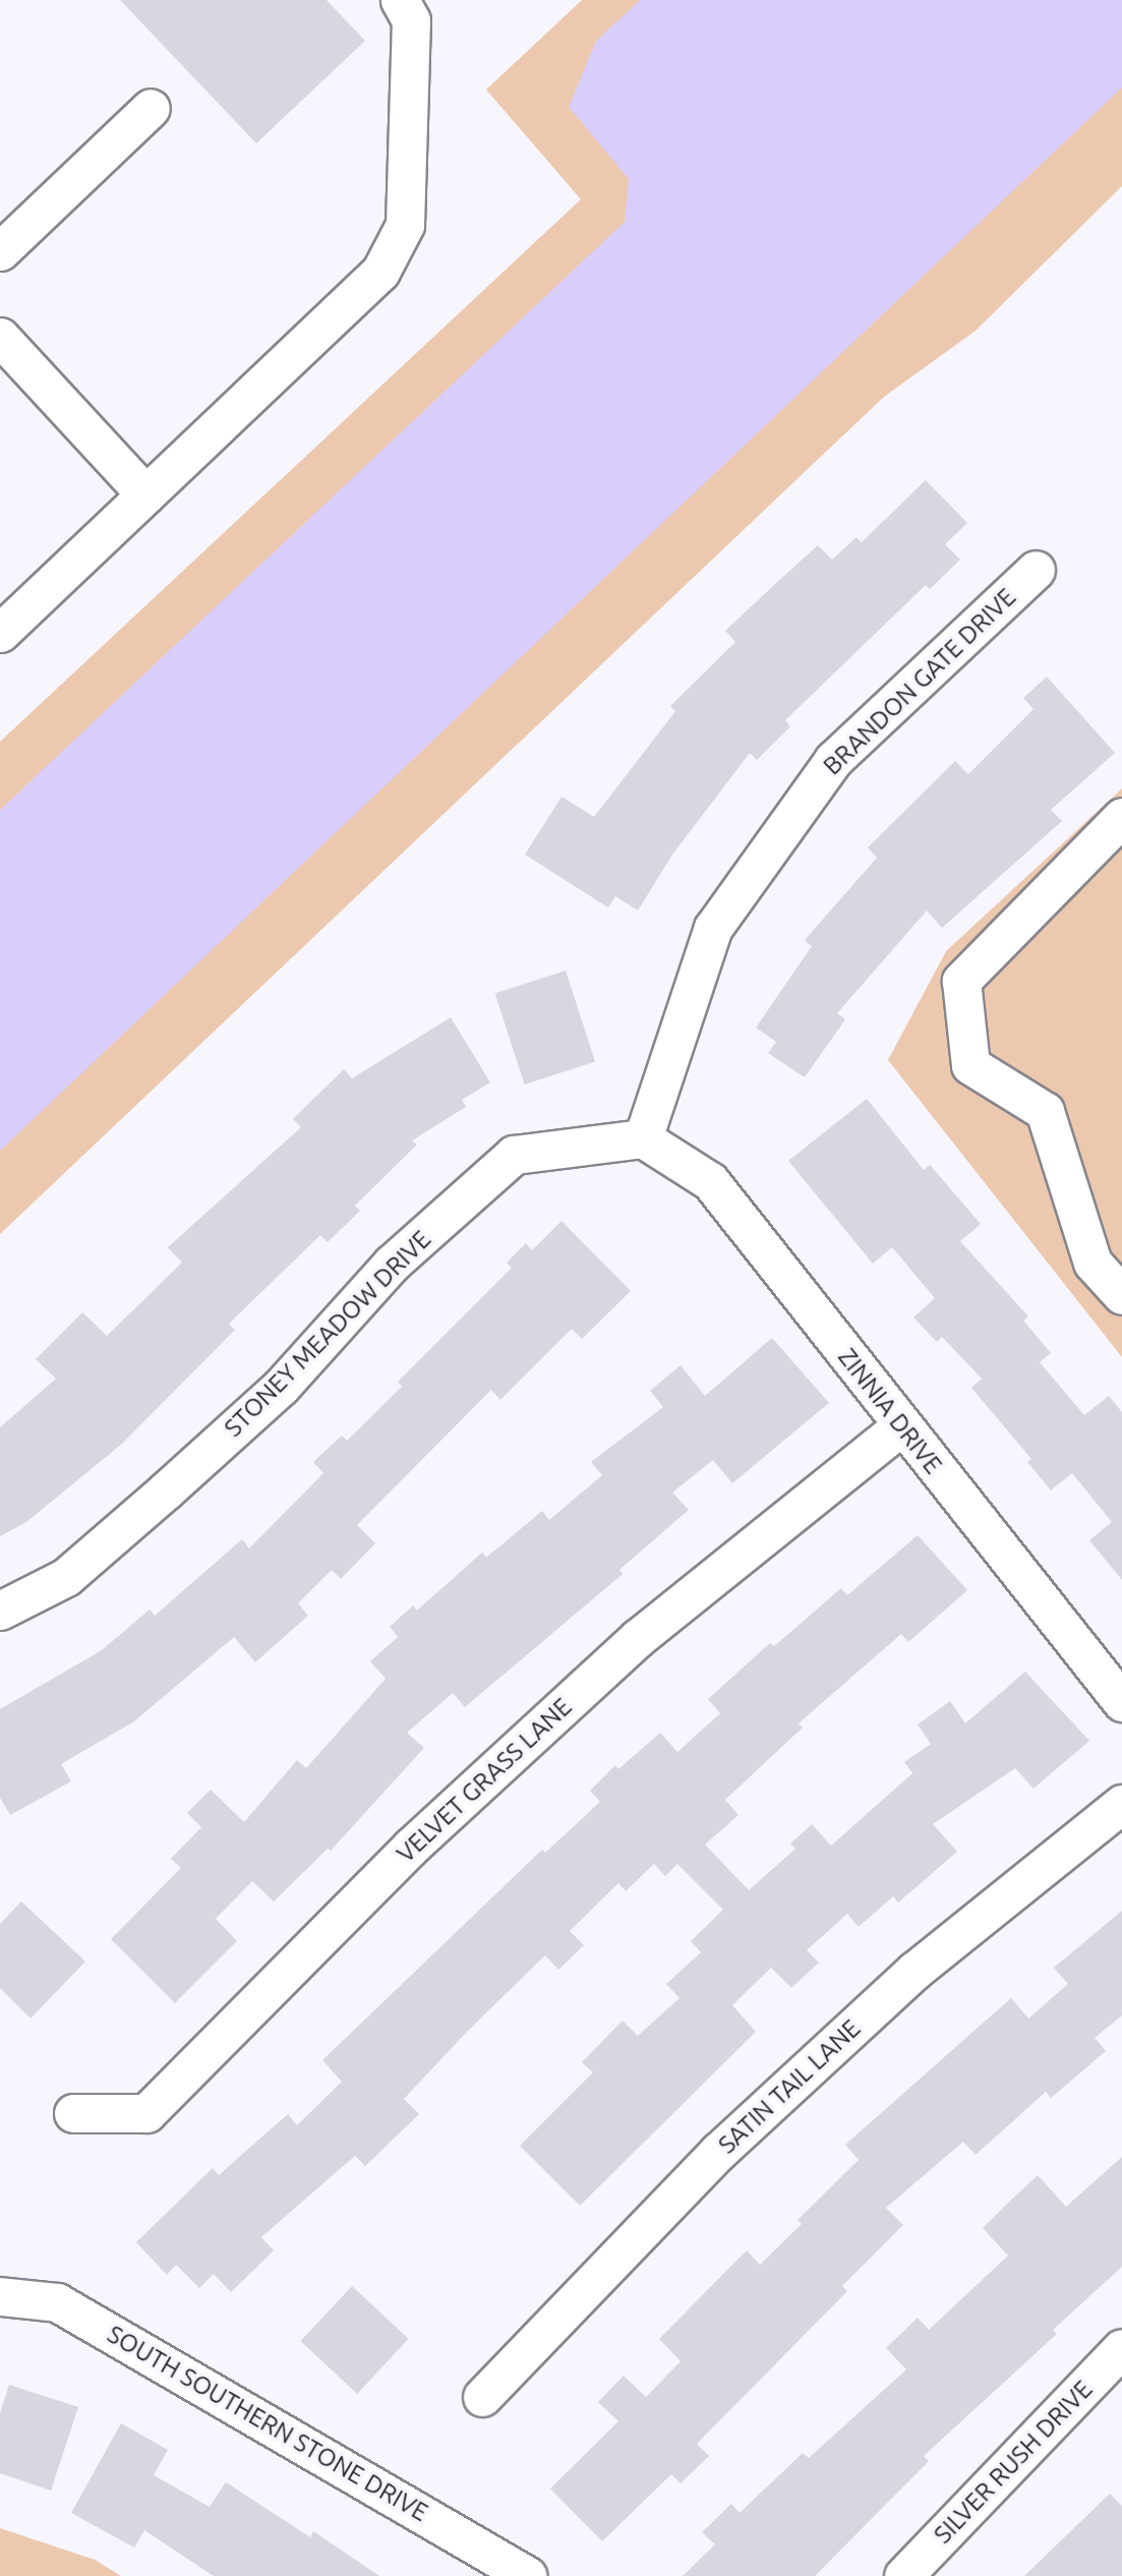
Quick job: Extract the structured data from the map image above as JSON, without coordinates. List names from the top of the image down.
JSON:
{
  "streets": {
    "street": [
      "BRANDON GATE DRIVE",
      "STONEY MEADOW DRIVE",
      "ZINNIA DRIVE",
      "VELVET GRASS LANE",
      "SATIN TAIL LANE",
      "SOUTH SOUTHERN STONE DRIVE",
      "SILVER RUSH DRIVE"
    ]
  },
  "crossings": [
    ["BRANDON GATE DRIVE", "STONEY MEADOW DRIVE"],
    ["BRANDON GATE DRIVE", "ZINNIA DRIVE"],
    ["STONEY MEADOW DRIVE", "ZINNIA DRIVE"],
    ["ZINNIA DRIVE", "VELVET GRASS LANE"]
  ]
}
